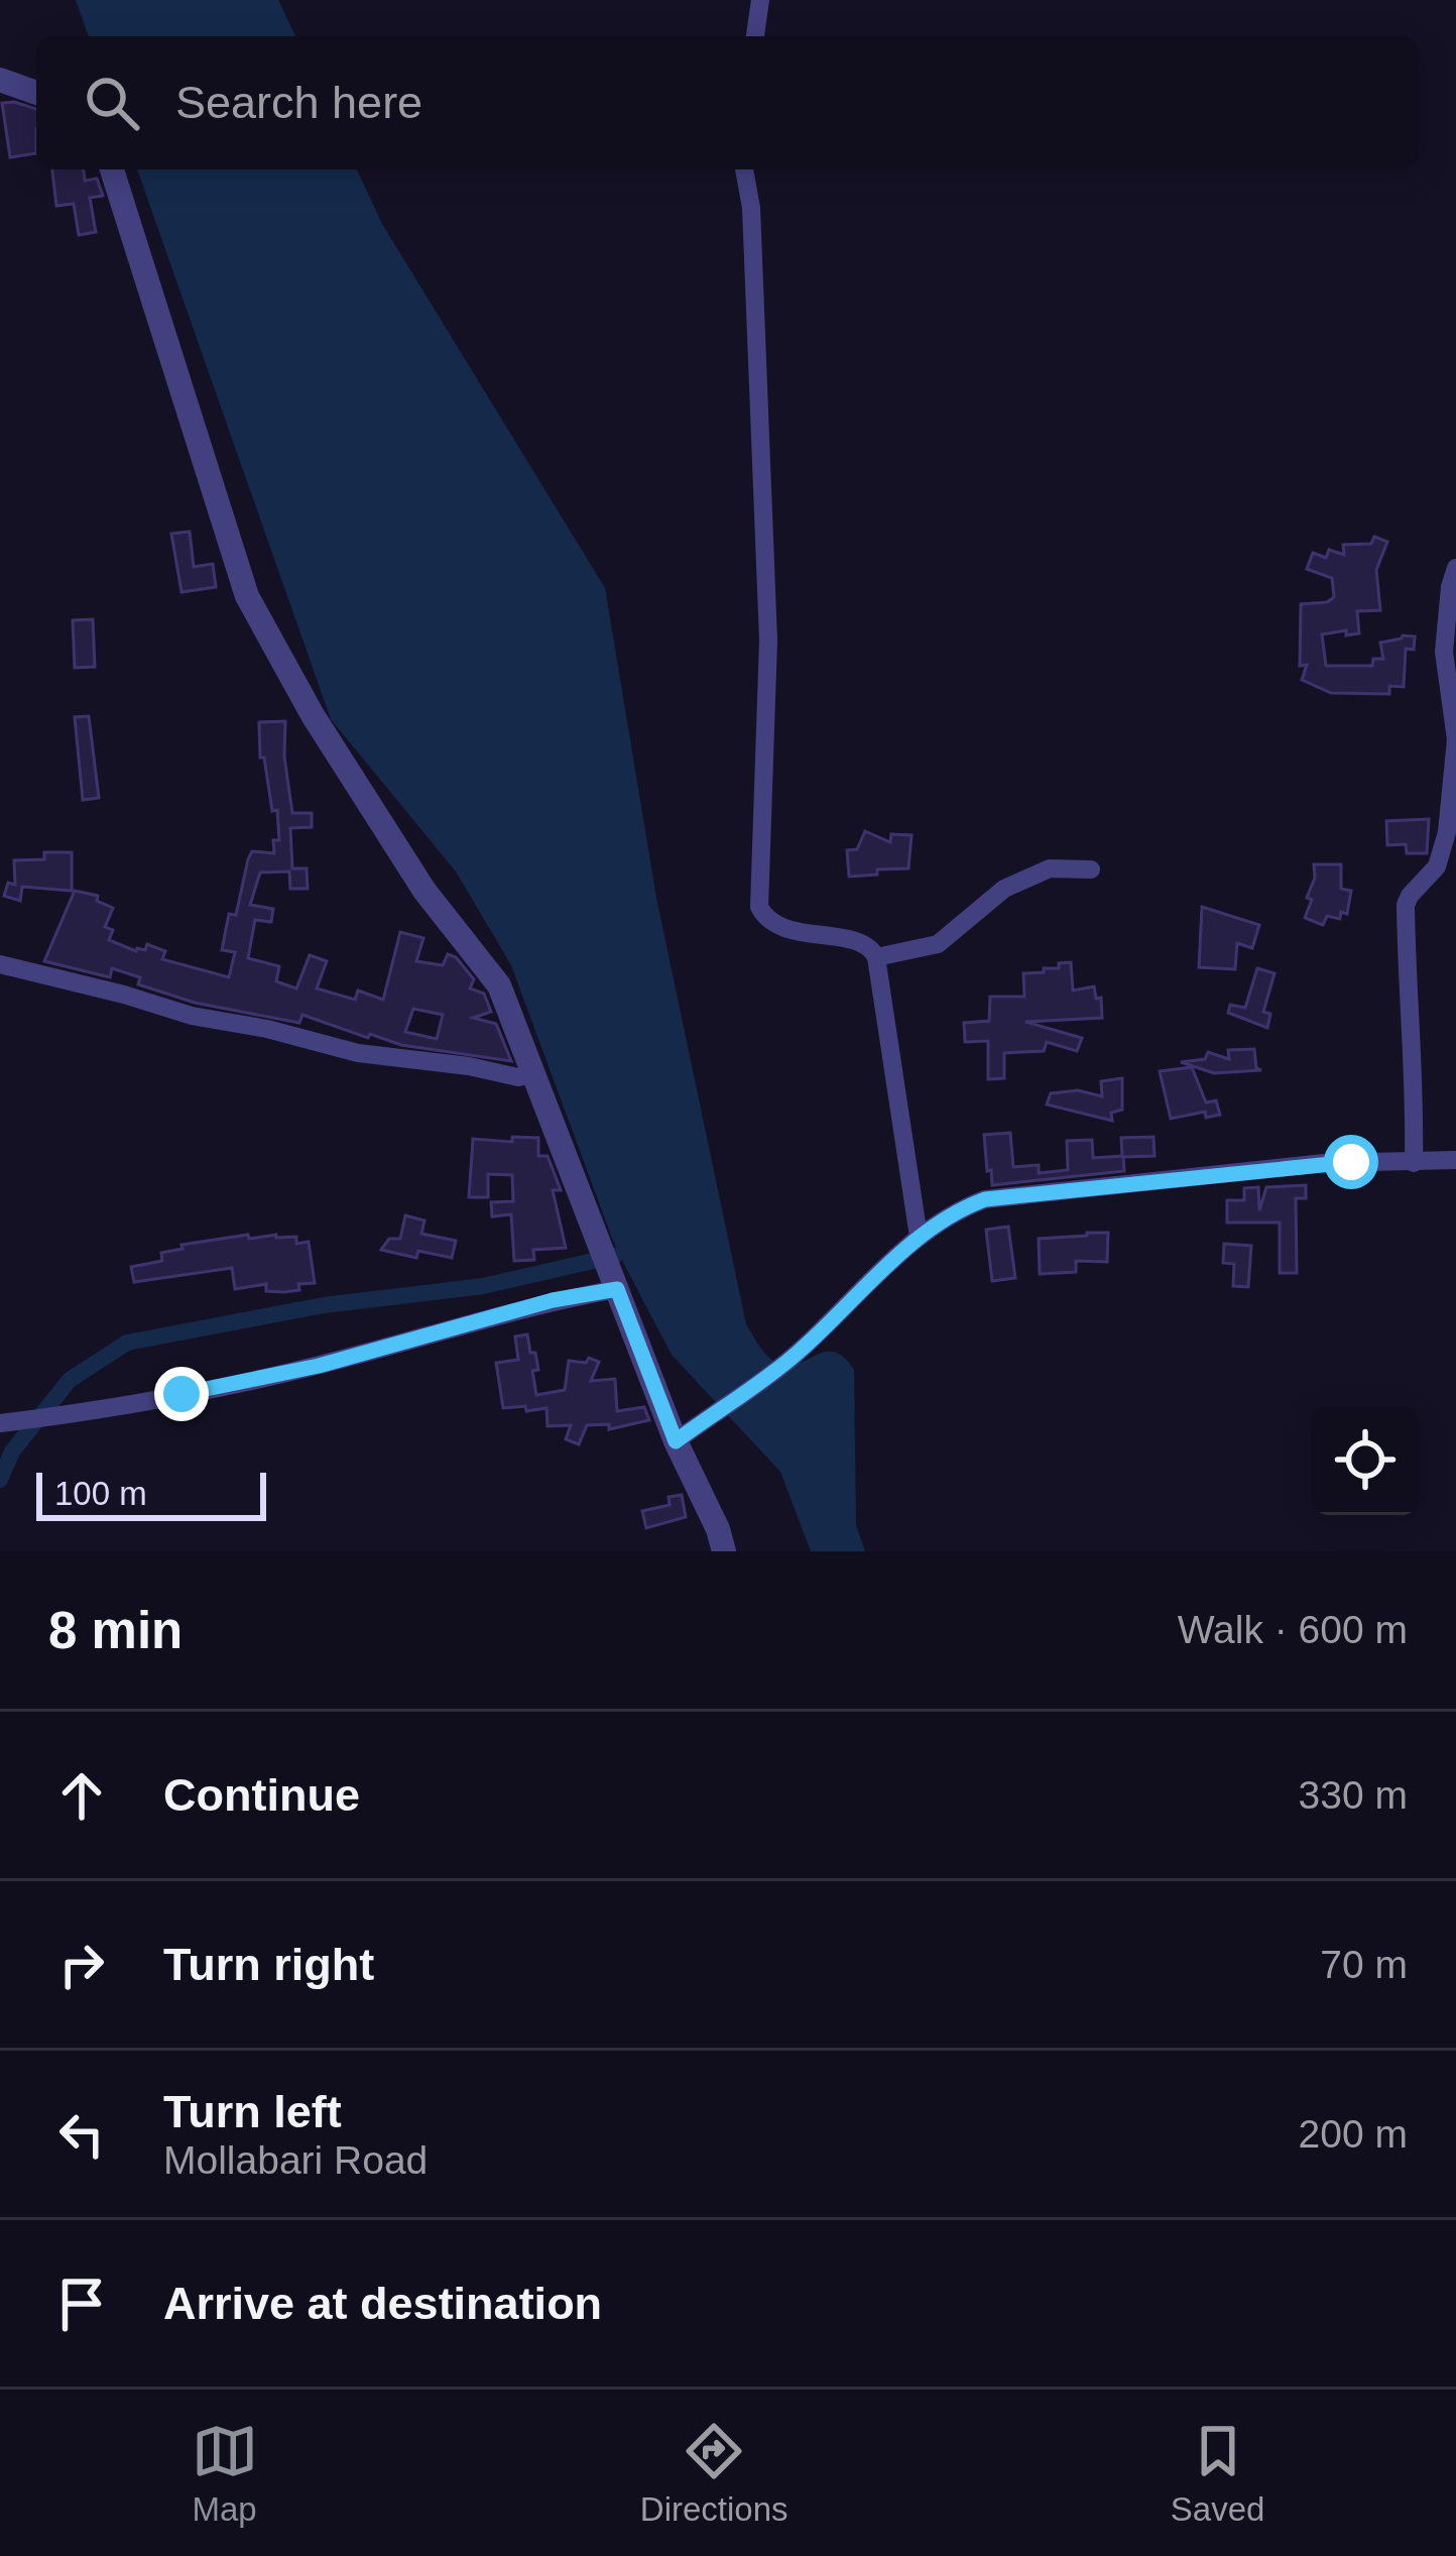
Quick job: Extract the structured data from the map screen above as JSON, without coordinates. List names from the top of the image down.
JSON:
{
  "scale_bar": "100 m",
  "page": {
    "search": "Search here",
    "scale": "100 m",
    "heading": ["8 min", "Walk · 600 m"],
    "list": [
      ["Continue", "330 m"],
      ["Turn right", "70 m"],
      ["Turn left", "Mollabari Road", "200 m"],
      "Arrive at destination"
    ],
    "nav": ["Map", "Directions", "Saved"]
  }
}
